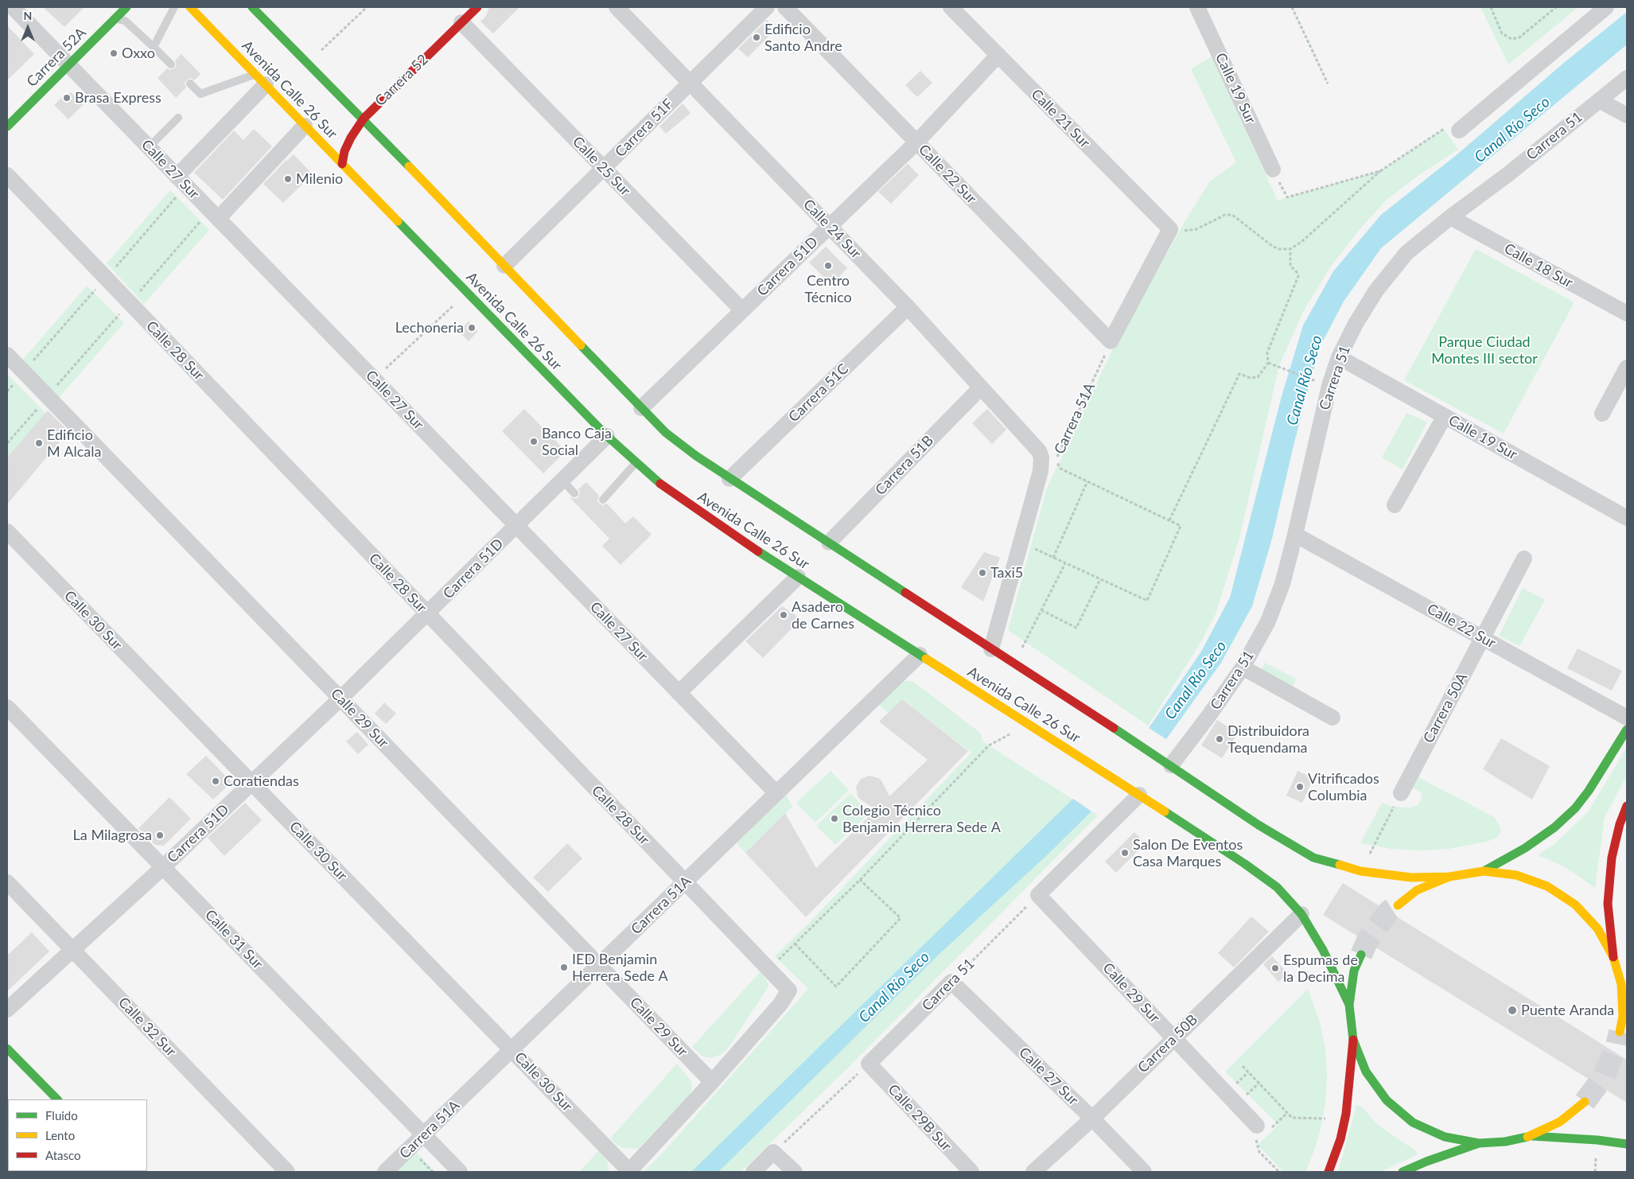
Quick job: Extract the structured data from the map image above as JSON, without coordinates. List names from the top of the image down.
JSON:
{
  "streets": {
    "main road": ["Carrera 52A", "Carrera 52", "Avenida Calle 26 Sur"],
    "street": [
      "Calle 19 Sur",
      "Calle 21 Sur",
      "Carrera 51F",
      "Carrera 51",
      "Calle 25 Sur",
      "Calle 27 Sur",
      "Calle 22 Sur",
      "Calle 24 Sur",
      "Calle 18 Sur",
      "Carrera 51D",
      "Calle 28 Sur",
      "Carrera 51C",
      "Carrera 51A",
      "Carrera 51B",
      "Calle 30 Sur",
      "Carrera 50A",
      "Calle 29 Sur",
      "Calle 31 Sur",
      "Calle 32 Sur",
      "Carrera 50B",
      "Calle 29B Sur"
    ]
  },
  "crossings": [
    ["Carrera 52A", "Calle 27 Sur"],
    ["Carrera 52", "Avenida Calle 26 Sur"],
    ["Carrera 52", "Calle 25 Sur"],
    ["Calle 19 Sur", "Carrera 51"],
    ["Avenida Calle 26 Sur", "Carrera 51F"],
    ["Avenida Calle 26 Sur", "Carrera 51"],
    ["Avenida Calle 26 Sur", "Carrera 51D"],
    ["Avenida Calle 26 Sur", "Carrera 51C"],
    ["Avenida Calle 26 Sur", "Carrera 51A"],
    ["Avenida Calle 26 Sur", "Carrera 51B"],
    ["Avenida Calle 26 Sur", "Carrera 50B"],
    ["Calle 21 Sur", "Carrera 51D"],
    ["Carrera 51F", "Calle 25 Sur"],
    ["Carrera 51F", "Calle 24 Sur"],
    ["Carrera 51", "Calle 27 Sur"],
    ["Carrera 51", "Calle 22 Sur"],
    ["Carrera 51", "Calle 18 Sur"],
    ["Carrera 51", "Calle 29 Sur"],
    ["Carrera 51", "Calle 29B Sur"],
    ["Calle 25 Sur", "Carrera 51D"],
    ["Calle 27 Sur", "Carrera 51D"],
    ["Calle 27 Sur", "Carrera 51A"],
    ["Calle 27 Sur", "Carrera 50B"],
    ["Calle 22 Sur", "Carrera 51D"],
    ["Calle 22 Sur", "Carrera 51A"],
    ["Calle 22 Sur", "Carrera 50A"],
    ["Calle 24 Sur", "Carrera 51D"],
    ["Calle 24 Sur", "Carrera 51C"],
    ["Calle 24 Sur", "Carrera 51A"],
    ["Calle 24 Sur", "Carrera 51B"],
    ["Carrera 51D", "Calle 28 Sur"],
    ["Carrera 51D", "Calle 30 Sur"],
    ["Carrera 51D", "Calle 29 Sur"],
    ["Carrera 51D", "Calle 31 Sur"],
    ["Carrera 51D", "Calle 32 Sur"],
    ["Calle 28 Sur", "Carrera 51A"],
    ["Calle 28 Sur", "Calle 29 Sur"],
    ["Carrera 51A", "Calle 30 Sur"],
    ["Carrera 51A", "Calle 29 Sur"],
    ["Carrera 51A", "Calle 31 Sur"],
    ["Calle 29 Sur", "Carrera 50B"]
  ],
  "water": ["Canal Río Seco"],
  "parks": ["Parque Ciudad Montes III sector"],
  "places": [
    "Edificio Santo Andre",
    "Oxxo",
    "Brasa Express",
    "Milenio",
    "Centro Técnico",
    "Lechoneria",
    "Banco Caja Social",
    "Edificio M Alcala",
    "Taxi5",
    "Asadero de Carnes",
    "Distribuidora Tequendama",
    "Coratiendas",
    "Vitrificados Columbia",
    "Colegio Técnico Benjamin Herrera Sede A",
    "La Milagrosa",
    "Salon De Eventos Casa Marques",
    "IED Benjamin Herrera Sede A",
    "Espumas de la Decima",
    "Puente Aranda"
  ],
  "legend": ["Fluido", "Lento", "Atasco"],
  "north": "top"
}
